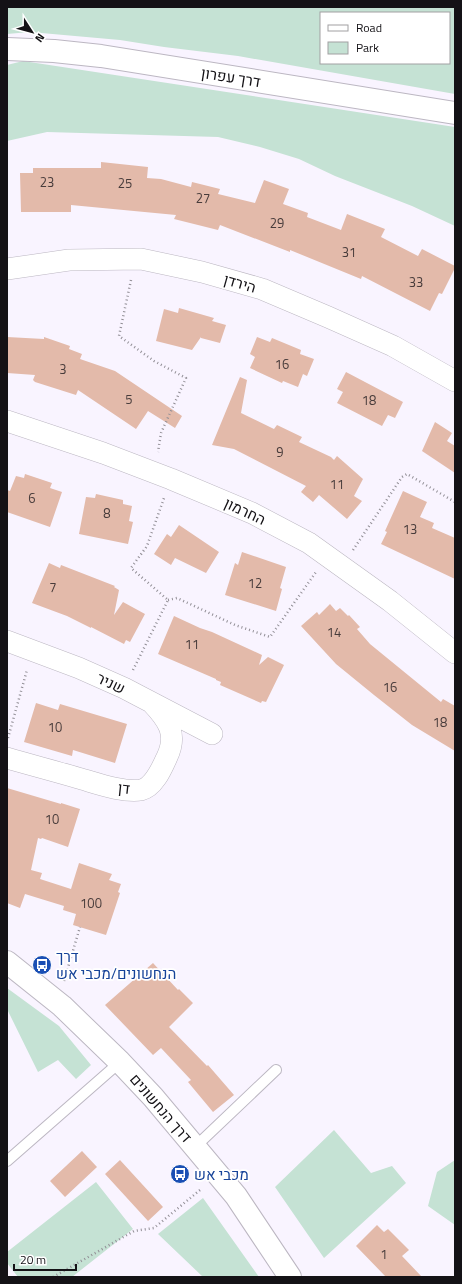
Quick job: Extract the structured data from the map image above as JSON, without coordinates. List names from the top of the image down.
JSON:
{
  "streets": {
    "street": [
      "דרך עפרון",
      "הירדן",
      "החרמון",
      "שניר",
      "דן",
      "דרך הנחשונים"
    ]
  },
  "crossings": [
    ["שניר", "דן"]
  ],
  "places": {
    "bus stop": ["דרך הנחשונים/מכבי אש", "מכבי אש"]
  },
  "house_numbers": [
    "23",
    "25",
    "27",
    "29",
    "31",
    "33",
    "16",
    "3",
    "5",
    "18",
    "9",
    "11",
    "6",
    "8",
    "13",
    "12",
    "7",
    "14",
    "11",
    "16",
    "18",
    "10",
    "10",
    "100",
    "1"
  ],
  "legend": ["Road", "Park"],
  "scale_bar": "20 m",
  "north": "bottom right"
}
